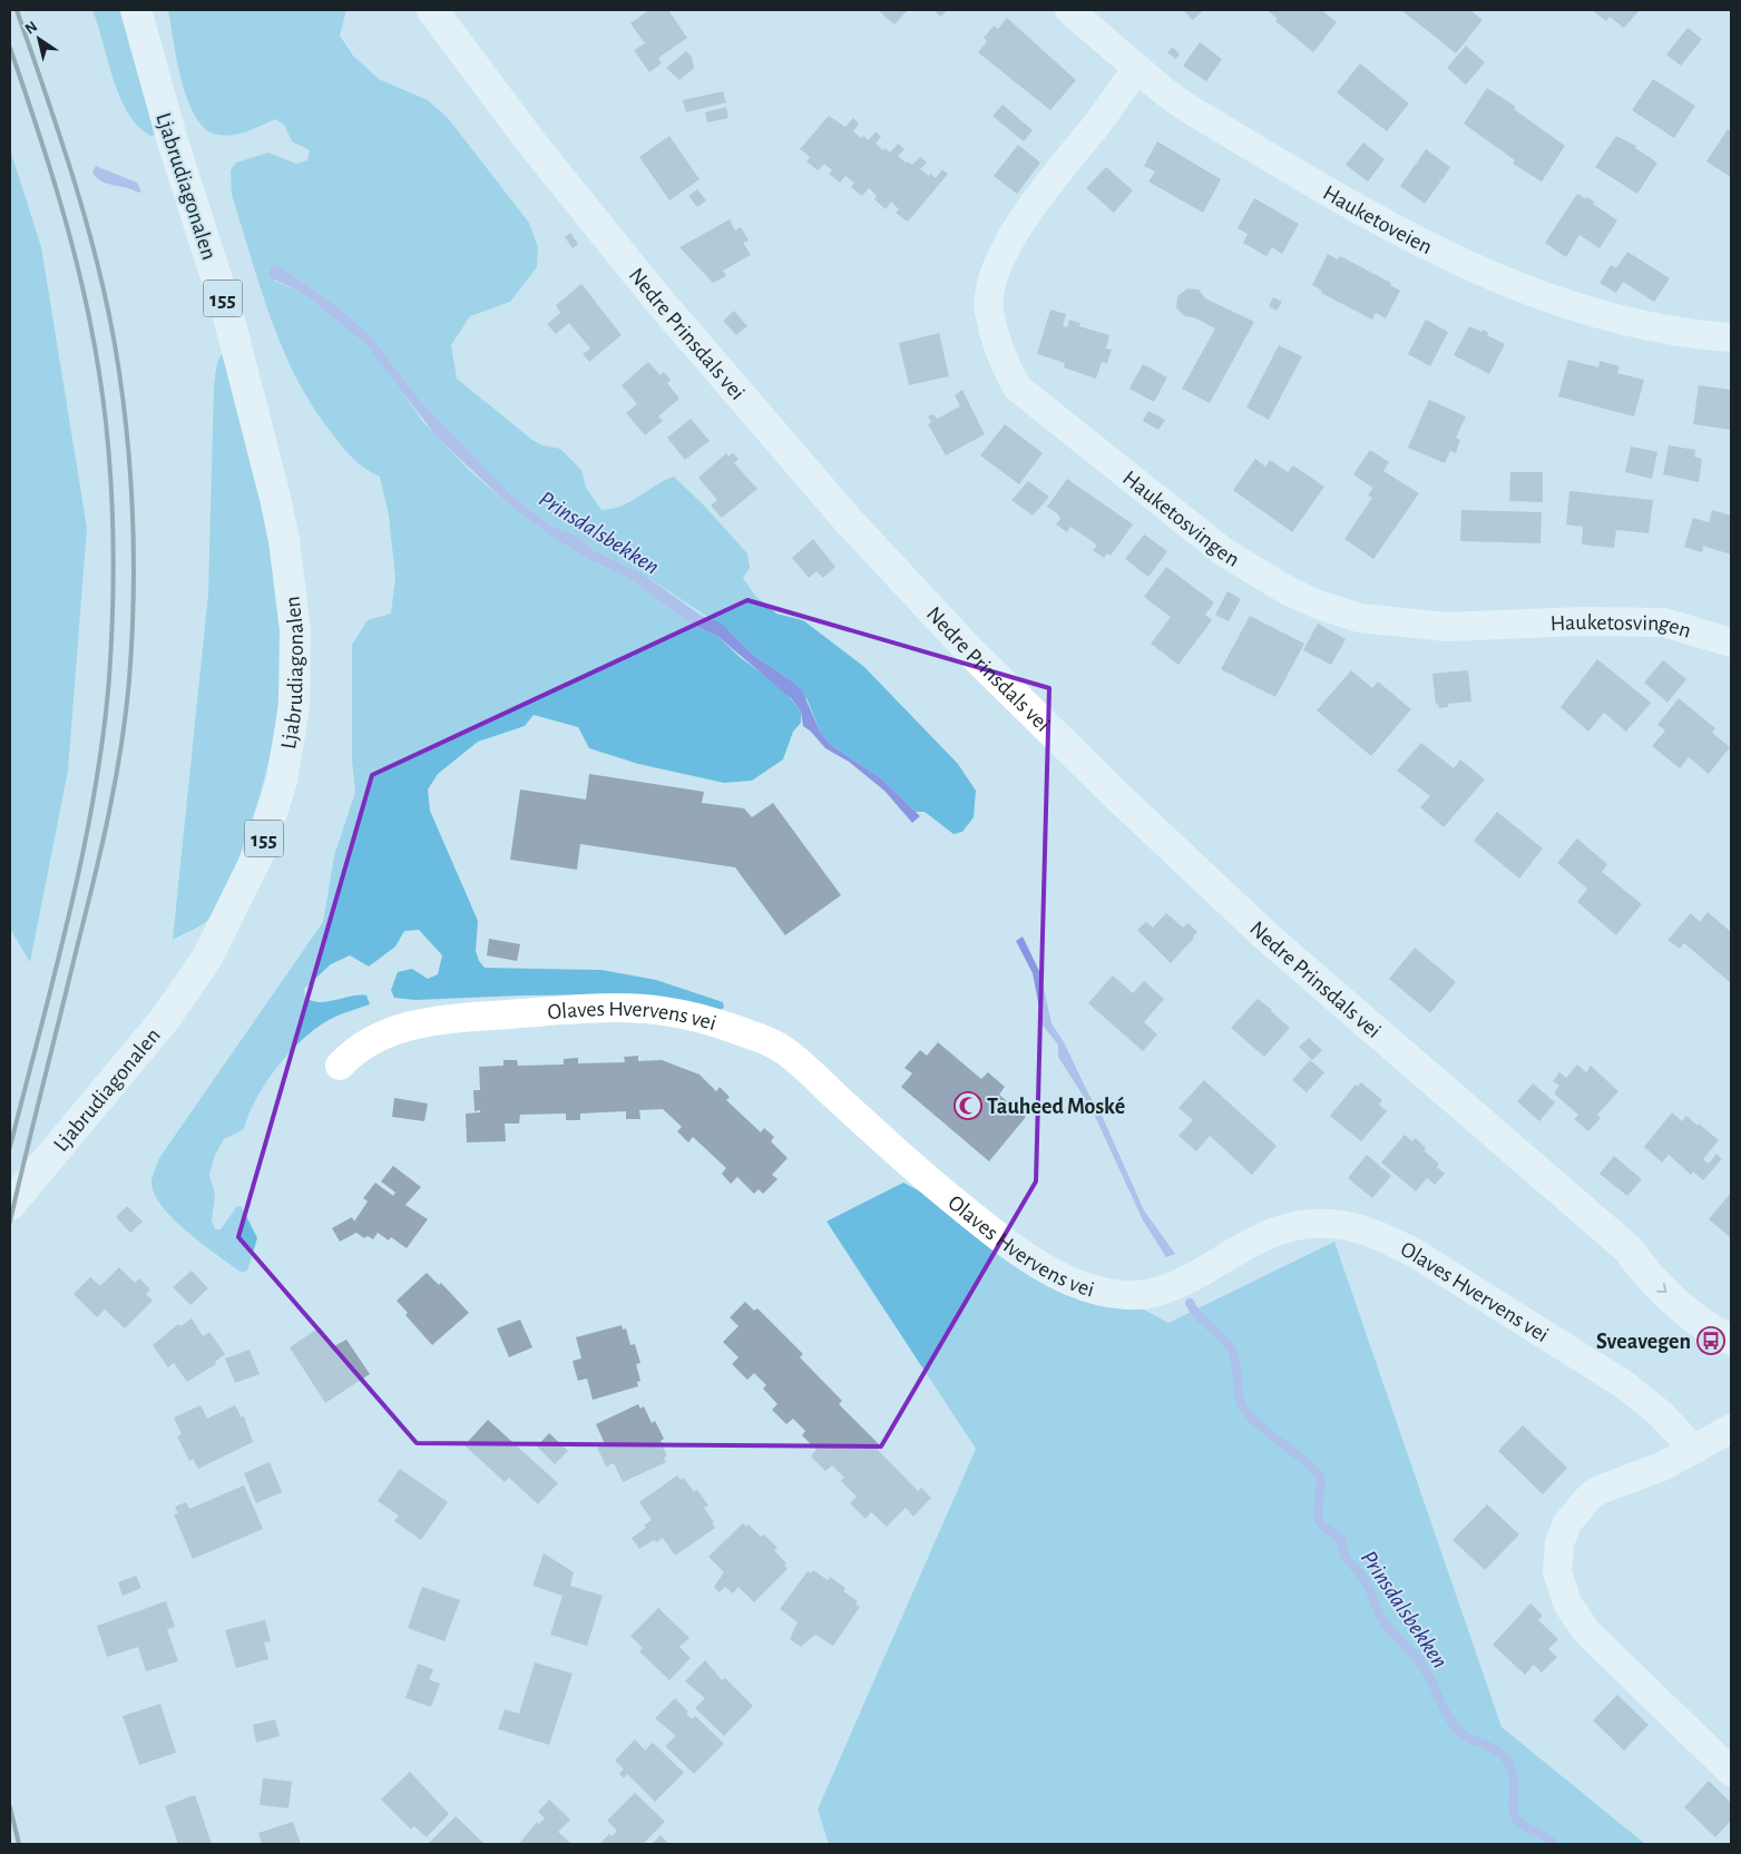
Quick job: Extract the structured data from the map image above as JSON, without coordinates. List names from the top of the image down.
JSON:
{
  "streets": {
    "main road": ["Ljabrudiagonalen", "155", "Nedre Prinsdals vei"],
    "street": ["Hauketoveien", "Hauketosvingen", "Olaves Hvervens vei"]
  },
  "crossings": [
    ["Hauketoveien", "Hauketosvingen"]
  ],
  "water": ["Prinsdalsbekken"],
  "places": {
    "mosque": ["Tauheed Moské"],
    "bus stop": ["Sveavegen"]
  },
  "north": "top left"
}
